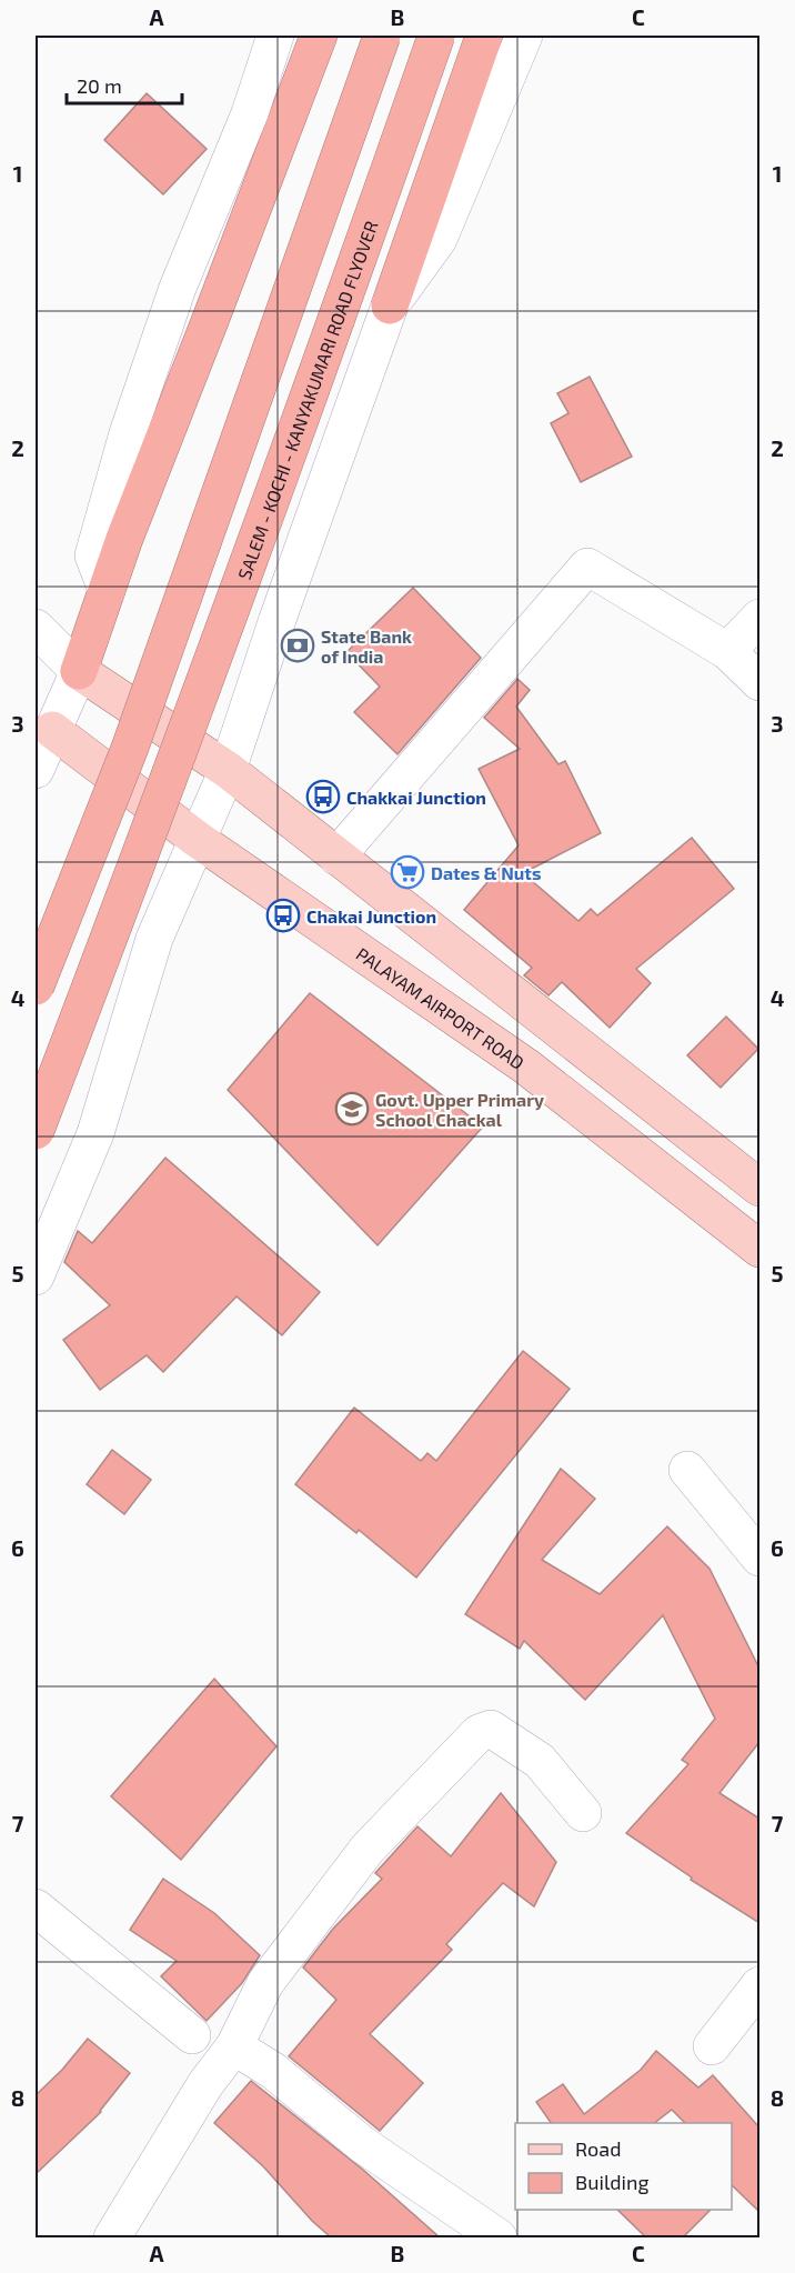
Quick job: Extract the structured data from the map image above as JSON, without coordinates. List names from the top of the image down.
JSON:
{
  "streets": {
    "highway": ["SALEM - KOCHI - KANYAKUMARI ROAD FLYOVER"],
    "main road": ["PALAYAM AIRPORT ROAD"]
  },
  "places": {
    "bank": ["State Bank of India"],
    "bus stop": ["Chakkai Junction", "Chakai Junction"],
    "supermarket": ["Dates & Nuts"],
    "school or university": ["Govt. Upper Primary School Chackal"]
  },
  "legend": ["Road", "Building"],
  "scale_bar": "20 m",
  "grid": {
    "columns": ["A", "B", "C"],
    "rows": [
      "1",
      "2",
      "3",
      "4",
      "5",
      "6",
      "7",
      "8"
    ]
  }
}
